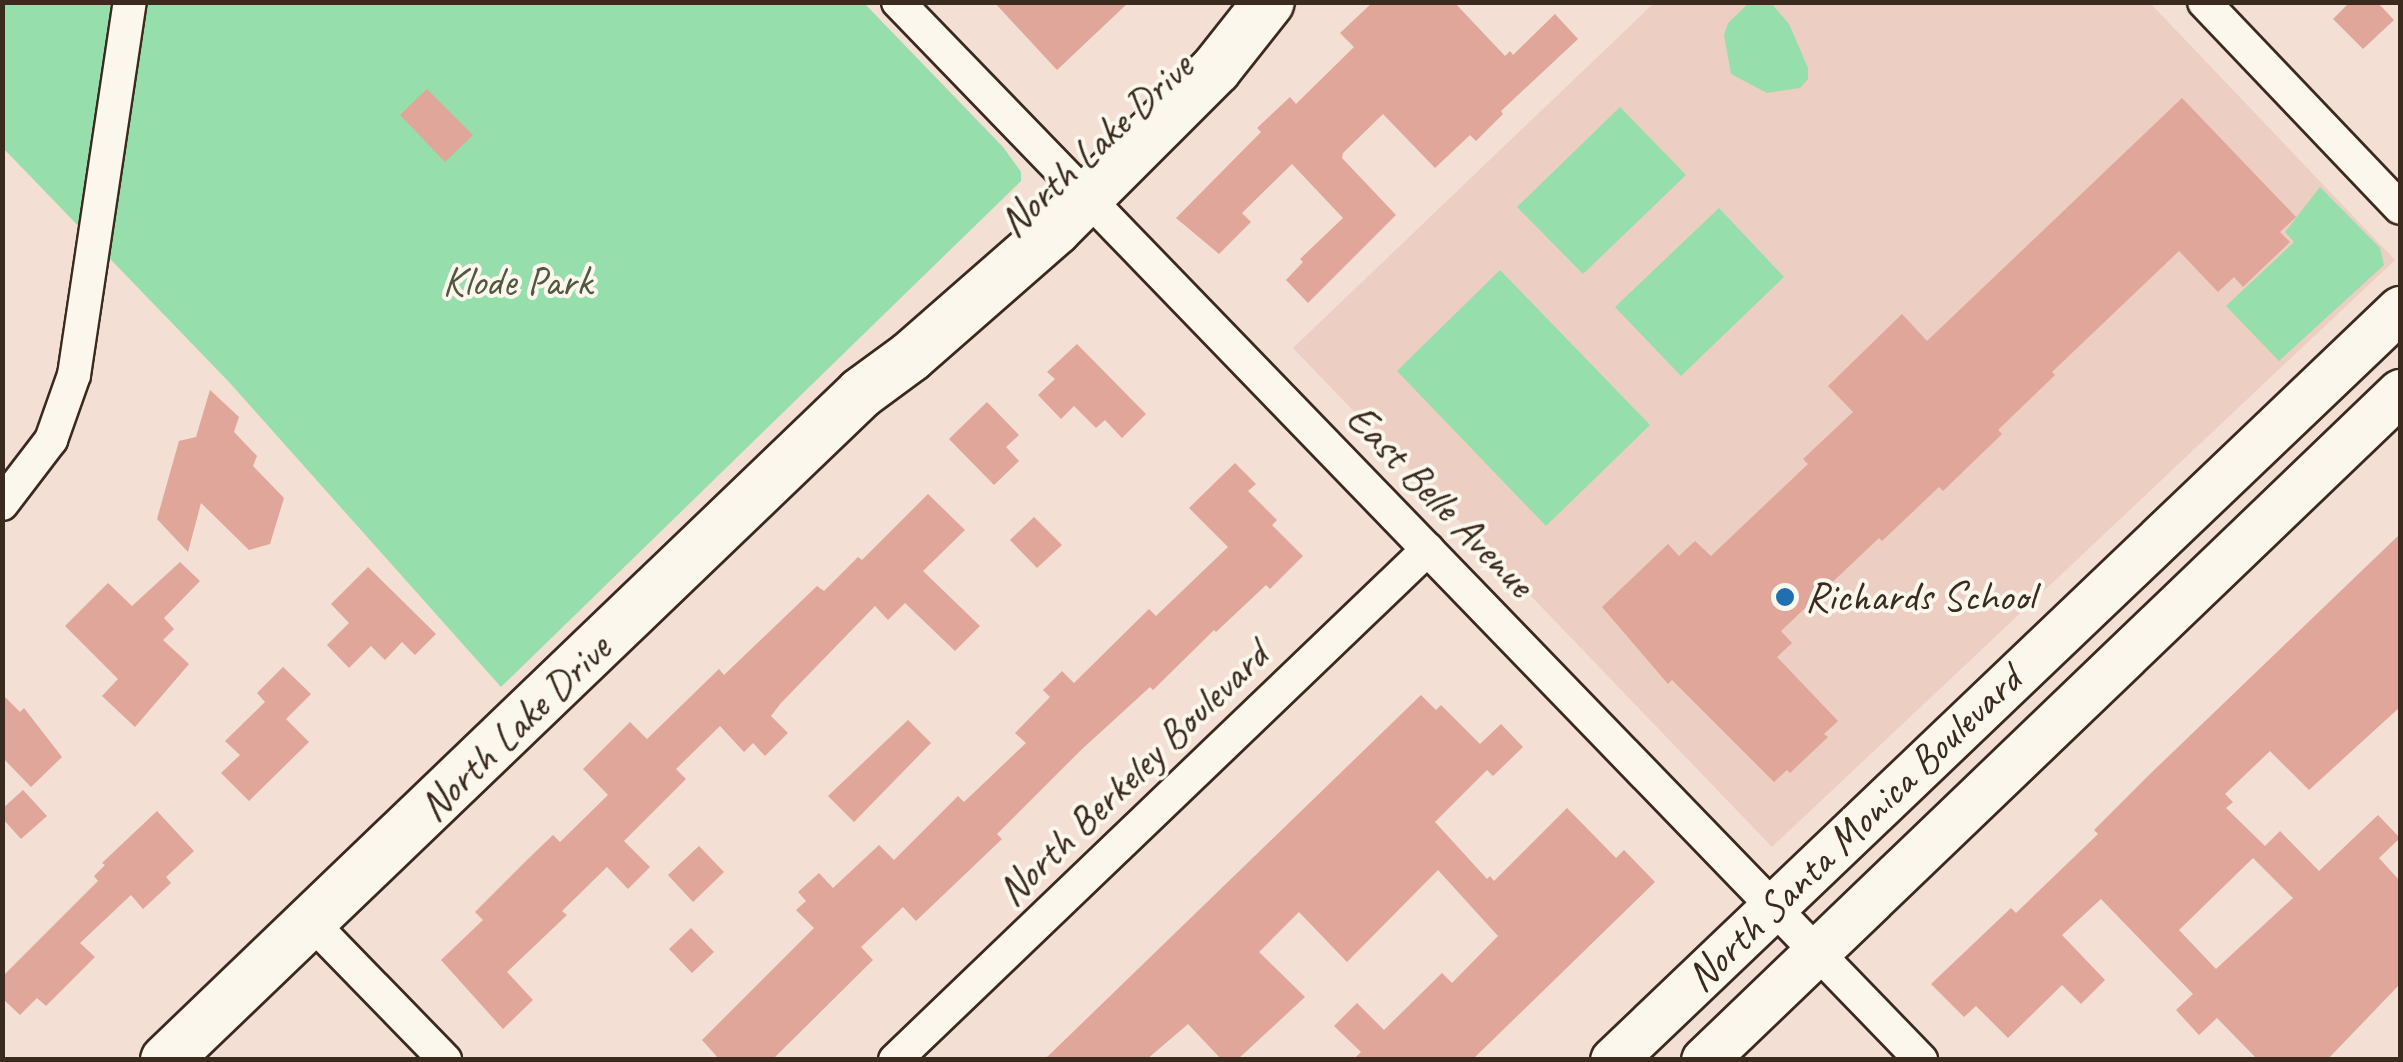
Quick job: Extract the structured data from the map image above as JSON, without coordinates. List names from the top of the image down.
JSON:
{
  "streets": {
    "main road": ["North Lake Drive"],
    "street": ["East Belle Avenue", "North Berkeley Boulevard", "North Santa Monica Boulevard"]
  },
  "crossings": [
    ["North Lake Drive", "East Belle Avenue"],
    ["East Belle Avenue", "North Berkeley Boulevard"],
    ["East Belle Avenue", "North Santa Monica Boulevard"]
  ],
  "parks": ["Klode Park"],
  "places": ["Richards School"]
}
